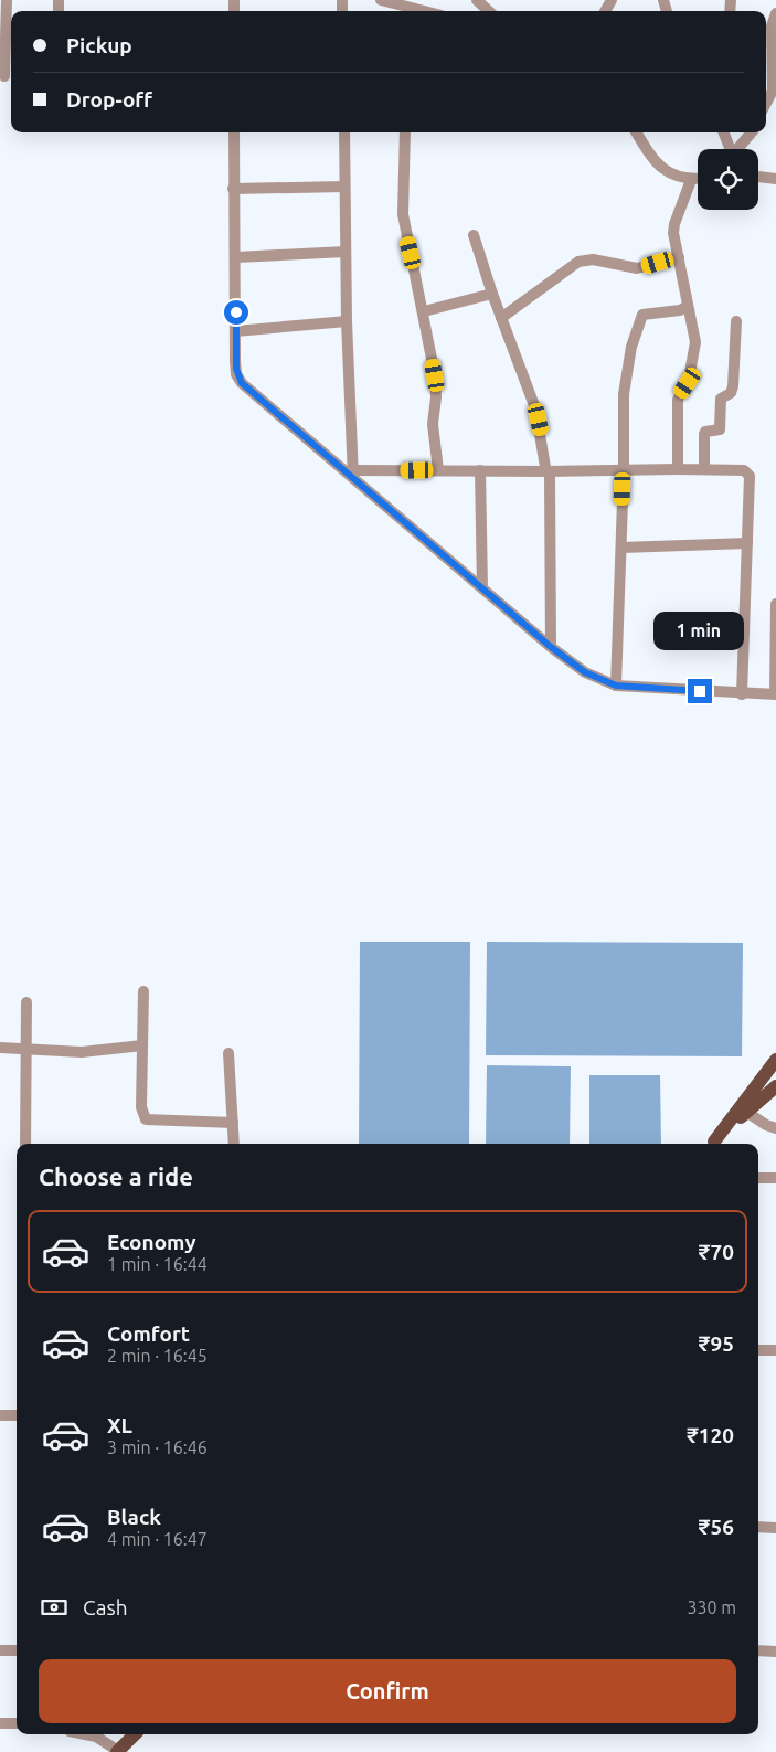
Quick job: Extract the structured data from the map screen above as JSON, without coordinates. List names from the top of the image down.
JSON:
{
  "page": {
    "banner": ["Pickup", "Drop-off"],
    "bubble": "1 min",
    "heading": "Choose a ride",
    "list": [
      {
        "name": "Economy",
        "note": "1 min · 16:44",
        "value": "₹70"
      },
      {
        "name": "Comfort",
        "note": "2 min · 16:45",
        "value": "₹95"
      },
      {
        "name": "XL",
        "note": "3 min · 16:46",
        "value": "₹120"
      },
      {
        "name": "Black",
        "note": "4 min · 16:47",
        "value": "₹56"
      }
    ],
    "pay": ["Cash", "330 m"],
    "buttons": "Confirm"
  }
}
